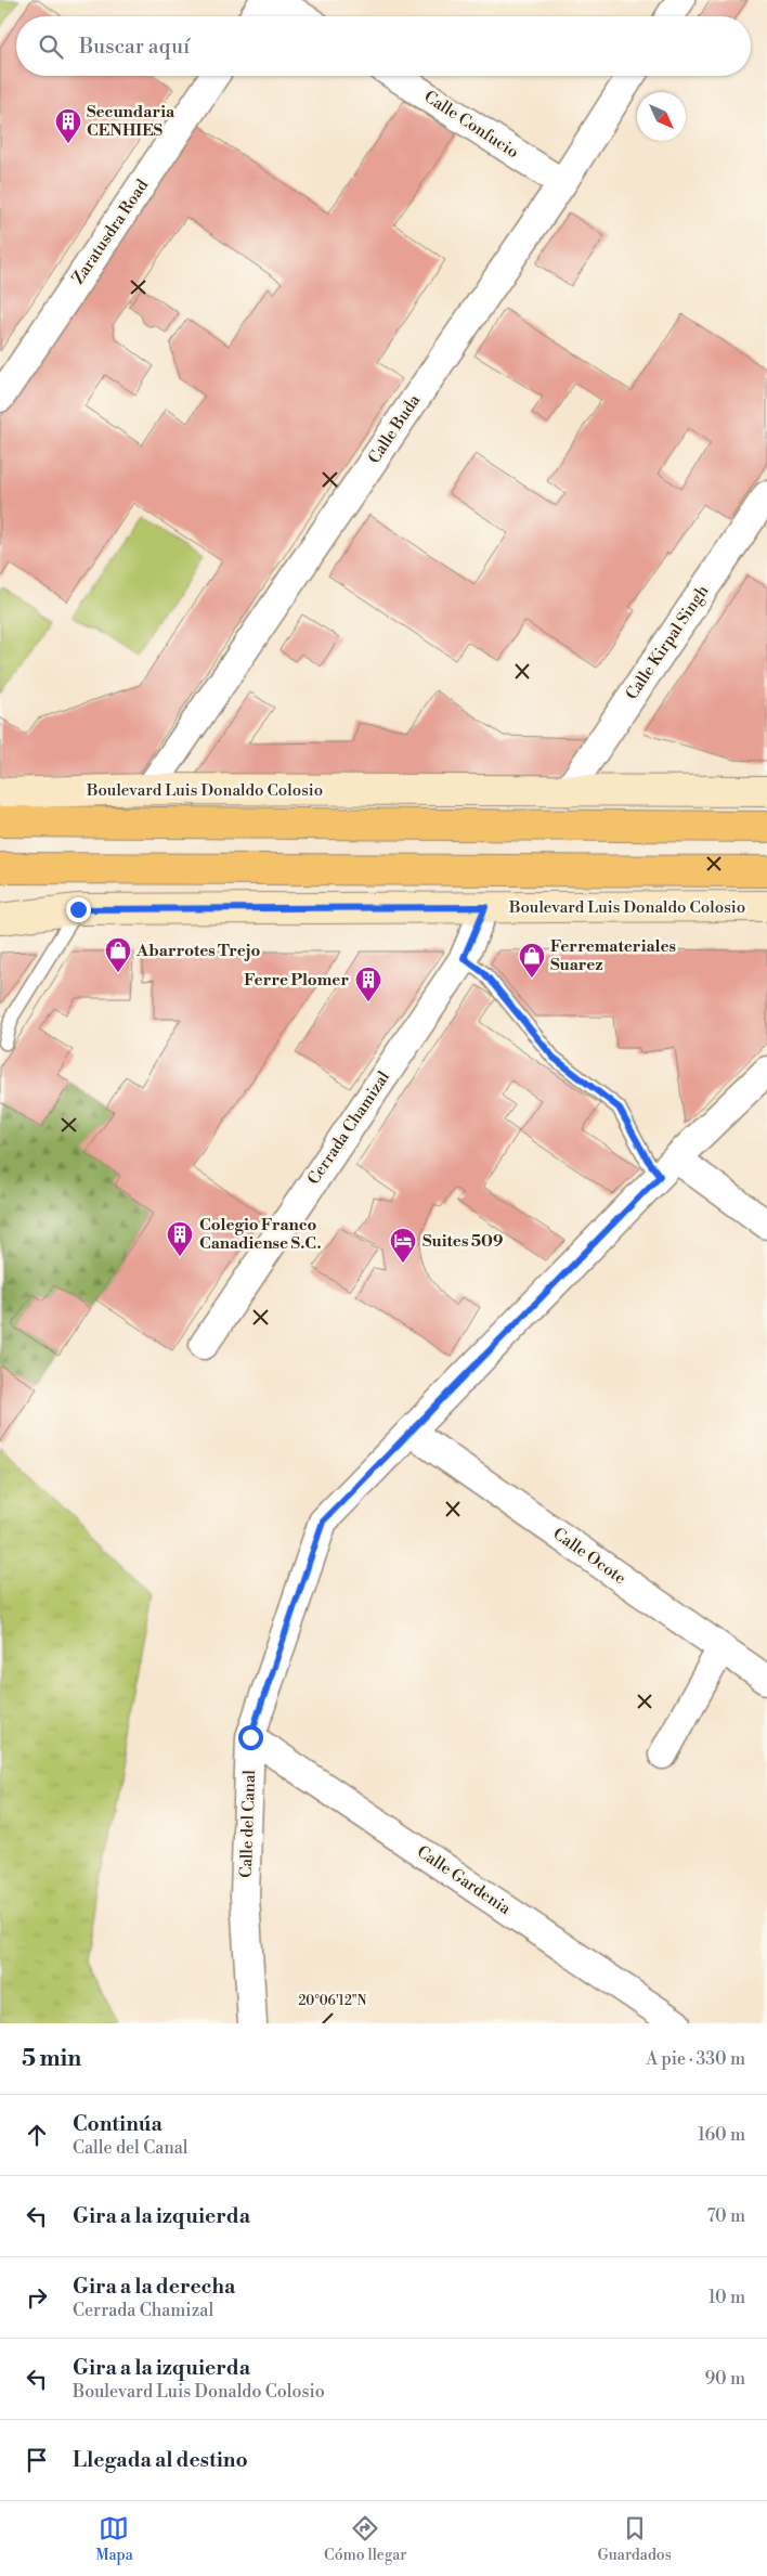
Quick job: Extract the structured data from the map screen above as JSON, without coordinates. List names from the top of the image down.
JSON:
{
  "streets": {
    "main road": ["Boulevard Luis Donaldo Colosio"],
    "street": [
      "Calle Confucio",
      "Zaratusdra Road",
      "Calle Buda",
      "Calle Kirpal Singh",
      "Cerrada Chamizal",
      "Calle Ocote",
      "Calle del Canal",
      "Calle Gardenia"
    ]
  },
  "crossings": [
    ["Calle Confucio", "Calle Buda"],
    ["Calle Buda", "Boulevard Luis Donaldo Colosio"],
    ["Calle Kirpal Singh", "Boulevard Luis Donaldo Colosio"],
    ["Boulevard Luis Donaldo Colosio", "Cerrada Chamizal"],
    ["Calle Ocote", "Calle del Canal"],
    ["Calle del Canal", "Calle Gardenia"]
  ],
  "places": {
    "building": ["Secundaria CENHIES", "Ferre Plomer", "Colegio Franco Canadiense S.C."],
    "shop": ["Abarrotes Trejo", "Ferremateriales Suarez"],
    "hotel": ["Suites 509"]
  },
  "north": "bottom right",
  "page": {
    "search": "Buscar aquí",
    "heading": ["5 min", "A pie · 330 m"],
    "list": [
      ["Continúa", "Calle del Canal", "160 m"],
      ["Gira a la izquierda", "70 m"],
      ["Gira a la derecha", "Cerrada Chamizal", "10 m"],
      ["Gira a la izquierda", "Boulevard Luis Donaldo Colosio", "90 m"],
      "Llegada al destino"
    ],
    "nav": ["Mapa", "Cómo llegar", "Guardados"]
  },
  "coordinates": ["20°06'12\"N"]
}
